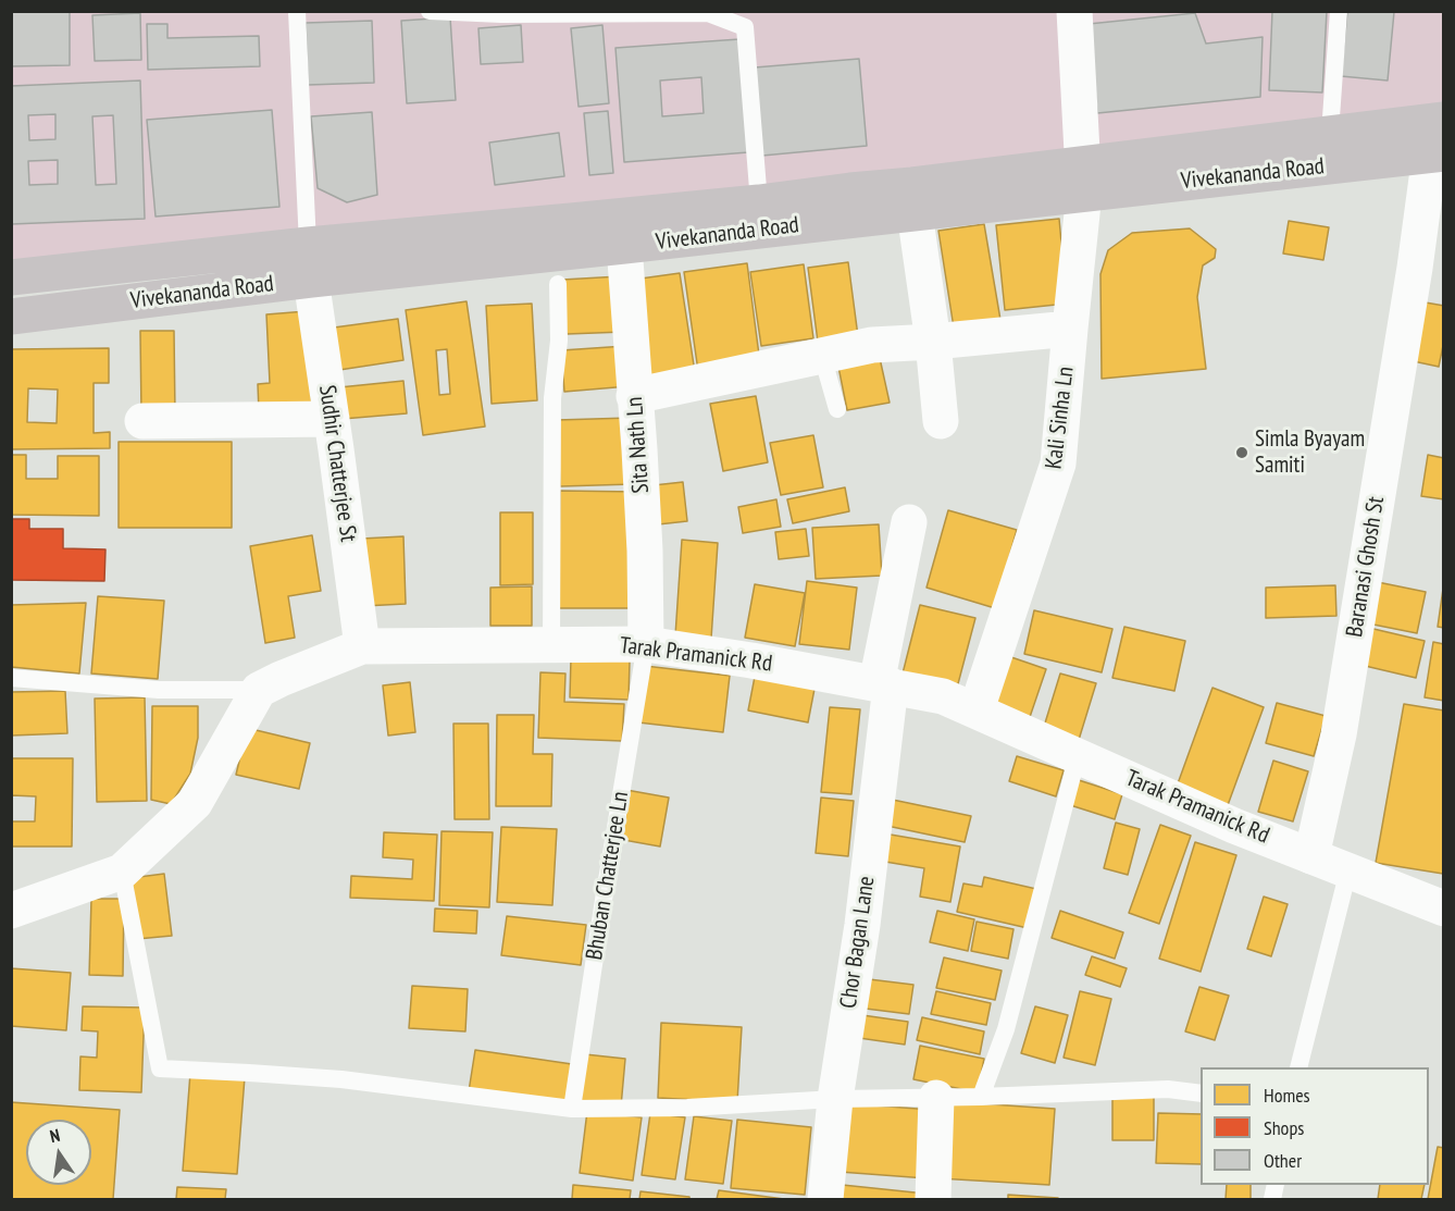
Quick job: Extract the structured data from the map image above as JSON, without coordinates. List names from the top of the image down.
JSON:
{
  "streets": {
    "main road": ["Vivekananda Road"],
    "street": [
      "Kali Sinha Ln",
      "Sita Nath Ln",
      "Sudhir Chatterjee St",
      "Baranasi Ghosh St",
      "Tarak Pramanick Rd",
      "Chor Bagan Lane"
    ],
    "lane": ["Bhuban Chatterjee Ln"]
  },
  "crossings": [
    ["Vivekananda Road", "Kali Sinha Ln"],
    ["Vivekananda Road", "Sita Nath Ln"],
    ["Vivekananda Road", "Sudhir Chatterjee St"],
    ["Vivekananda Road", "Baranasi Ghosh St"],
    ["Kali Sinha Ln", "Tarak Pramanick Rd"],
    ["Sita Nath Ln", "Tarak Pramanick Rd"],
    ["Sita Nath Ln", "Bhuban Chatterjee Ln"],
    ["Sudhir Chatterjee St", "Tarak Pramanick Rd"],
    ["Baranasi Ghosh St", "Tarak Pramanick Rd"],
    ["Tarak Pramanick Rd", "Bhuban Chatterjee Ln"],
    ["Tarak Pramanick Rd", "Chor Bagan Lane"]
  ],
  "places": ["Simla Byayam Samiti"],
  "legend": ["Homes", "Shops", "Other"],
  "north": "top"
}
